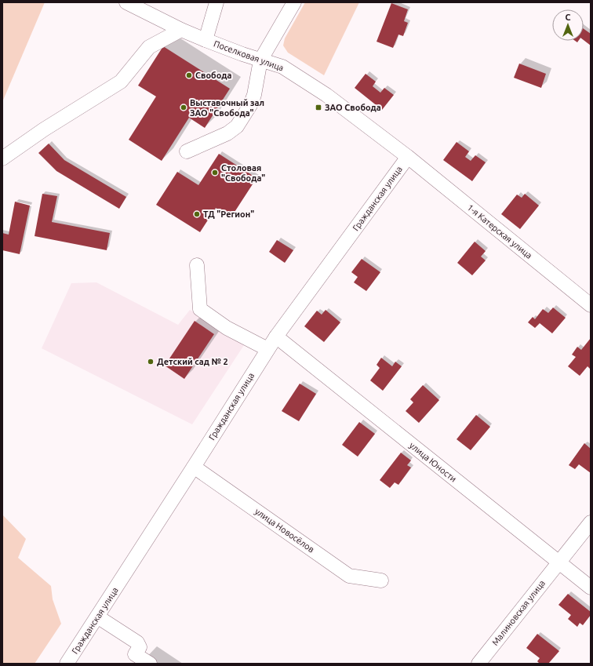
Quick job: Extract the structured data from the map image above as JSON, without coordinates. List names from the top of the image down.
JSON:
{
  "streets": {
    "street": [
      "Поселковая улица",
      "Гражданская улица",
      "1-я Катерская улица",
      "улица Юности",
      "улица Новосёлов",
      "Малиновская улица"
    ]
  },
  "crossings": [
    ["Поселковая улица", "Гражданская улица"],
    ["Поселковая улица", "1-я Катерская улица"],
    ["Гражданская улица", "1-я Катерская улица"],
    ["Гражданская улица", "улица Юности"],
    ["Гражданская улица", "улица Новосёлов"],
    ["улица Юности", "Малиновская улица"]
  ],
  "places": {
    "other": [
      "Свобода",
      "Выставочный зал ЗАО \"Свобода\"",
      "Столовая \"Свобода\"",
      "ТД \"Регион\"",
      "Детский сад № 2"
    ],
    "transit": ["ЗАО Свобода"]
  },
  "north": "top"
}
